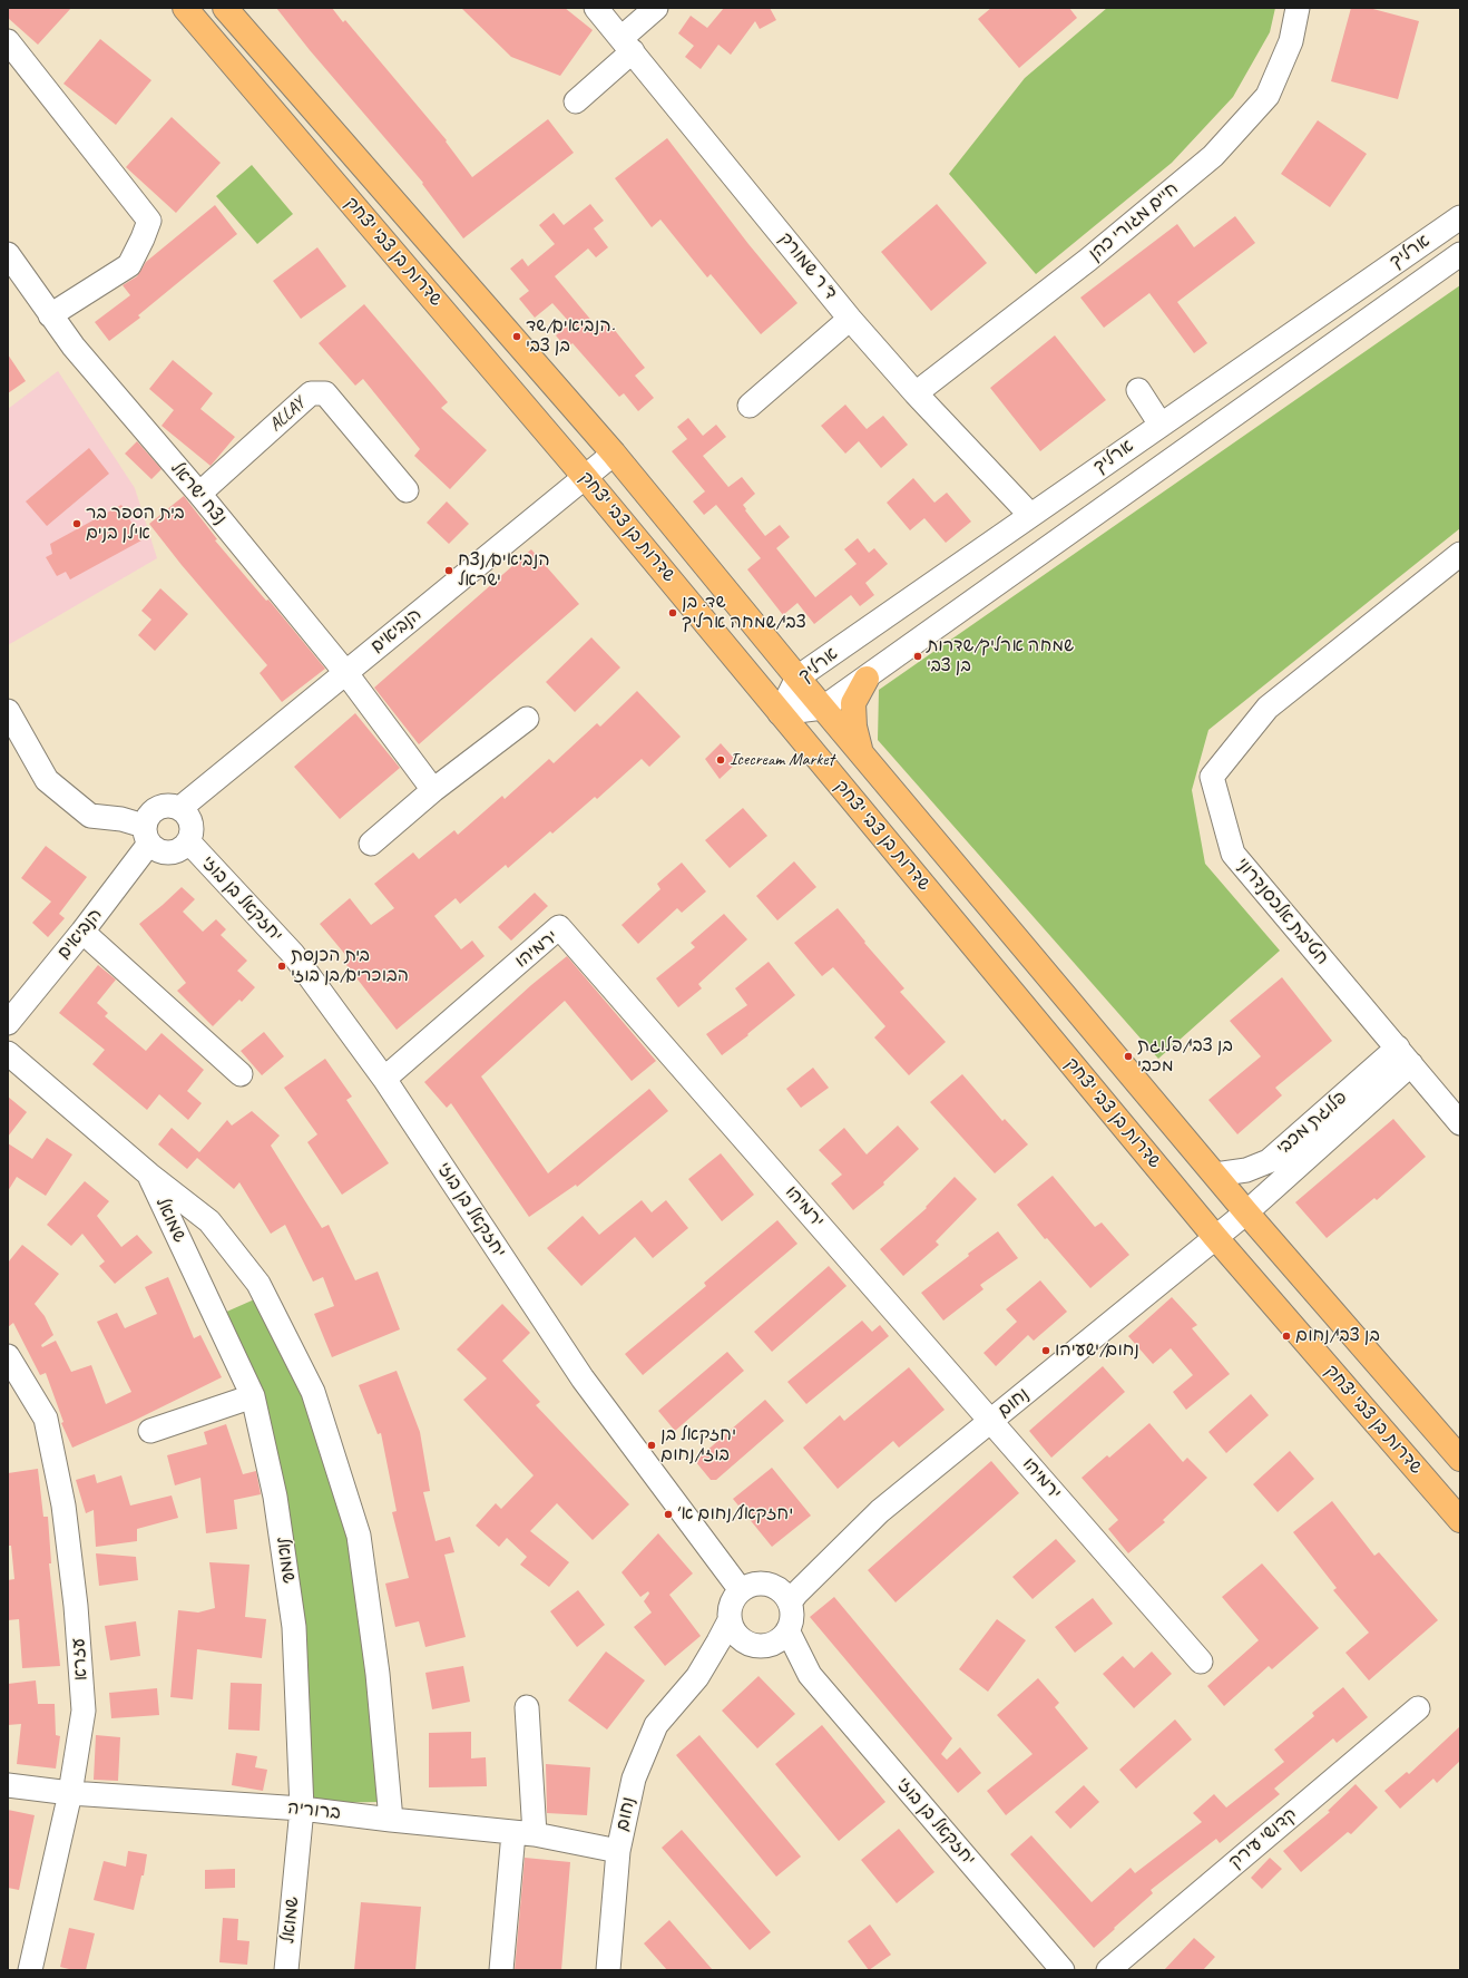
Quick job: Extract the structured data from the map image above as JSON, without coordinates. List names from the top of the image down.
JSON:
{
  "streets": {
    "main road": ["שדרות בן צבי יצחק"],
    "street": [
      "חיים מגורי כהן",
      "ארליך",
      "ד\"ר שמורק",
      "ALLAY",
      "נצח ישראל",
      "הנביאים",
      "יחזקאל בן בוזי",
      "חטיבת אלכסנדרוני",
      "ירמיהו",
      "פלוגת מכבי",
      "שמואל",
      "נחום",
      "עזרא",
      "ברוריה",
      "קדושי עירק"
    ]
  },
  "crossings": [
    ["חיים מגורי כהן", "ד\"ר שמורק"],
    ["שדרות בן צבי יצחק", "ארליך"],
    ["שדרות בן צבי יצחק", "הנביאים"],
    ["שדרות בן צבי יצחק", "פלוגת מכבי"],
    ["שדרות בן צבי יצחק", "נחום"],
    ["ארליך", "ד\"ר שמורק"],
    ["ALLAY", "נצח ישראל"],
    ["נצח ישראל", "הנביאים"],
    ["הנביאים", "יחזקאל בן בוזי"],
    ["יחזקאל בן בוזי", "ירמיהו"],
    ["יחזקאל בן בוזי", "נחום"],
    ["חטיבת אלכסנדרוני", "פלוגת מכבי"],
    ["ירמיהו", "נחום"],
    ["פלוגת מכבי", "נחום"],
    ["שמואל", "ברוריה"],
    ["נחום", "ברוריה"],
    ["עזרא", "ברוריה"]
  ],
  "places": [
    "הנביאים/שד. בן צבי",
    "בית הספר בר אילן בנים",
    "הנביאים/נצח ישראל",
    "שד. בן צבי/שמחה ארליך",
    "שמחה ארליך/שדרות בן צבי",
    "Icecream Market",
    "בית הכנסת הבוכרים/בן בוזי",
    "בן צבי/פלוגת מכבי",
    "בן צבי/נחום",
    "נחום/ישעיהו",
    "יחזקאל בן בוזי/נחום",
    "יחזקאל/נחום א׳"
  ]
}
